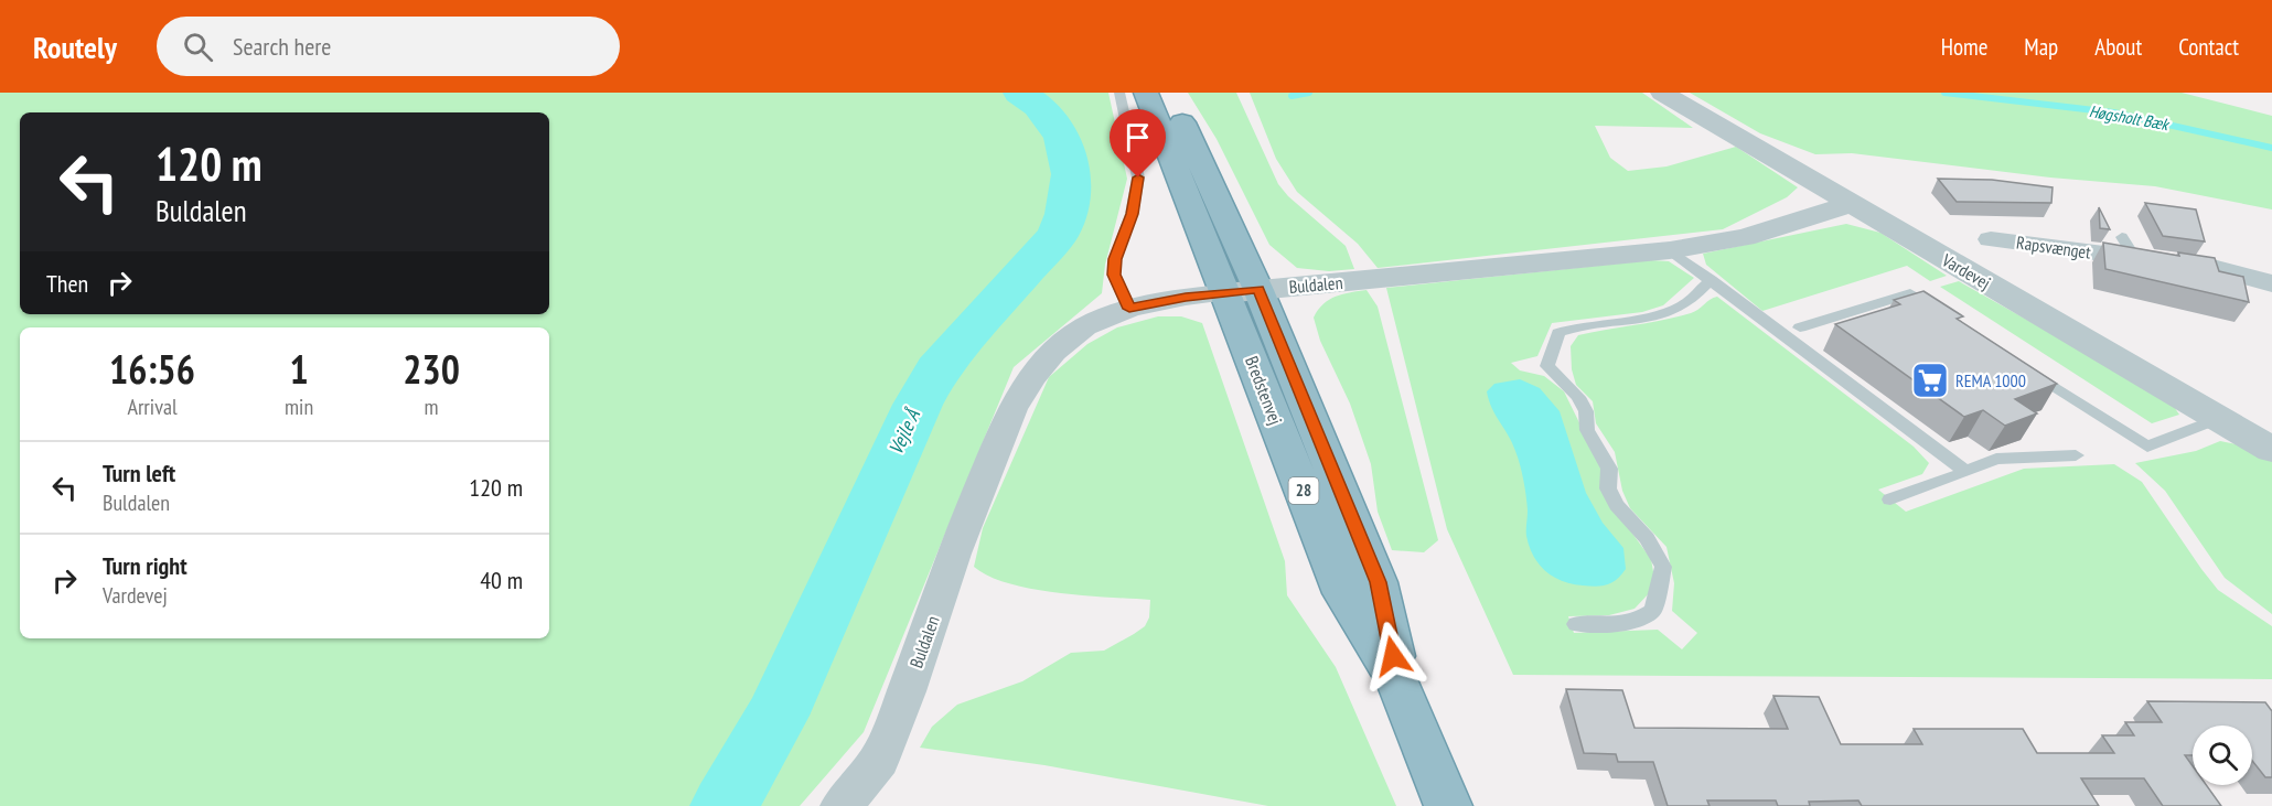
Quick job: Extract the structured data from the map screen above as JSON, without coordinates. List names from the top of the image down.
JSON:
{
  "streets": {
    "highway": ["Bredstenvej", "28"],
    "street": ["Rapsvænget", "Vardevej", "Buldalen"]
  },
  "crossings": [
    ["Vardevej", "Buldalen"],
    ["Buldalen", "Bredstenvej"]
  ],
  "water": ["Høgsholt Bæk", "Vejle Å"],
  "places": {
    "supermarket": ["REMA 1000"]
  },
  "page": {
    "header": "Routely",
    "search": "Search here",
    "nav": [
      "Home",
      "Map",
      "About",
      "Contact"
    ],
    "turn": ["120 m", "Buldalen"],
    "then": "Then",
    "eta": [
      "16:56",
      "Arrival",
      "1",
      "min",
      "230",
      "m"
    ],
    "list": [
      {
        "name": "Turn left",
        "note": "Buldalen",
        "value": "120 m"
      },
      {
        "name": "Turn right",
        "note": "Vardevej",
        "value": "40 m"
      }
    ]
  }
}
